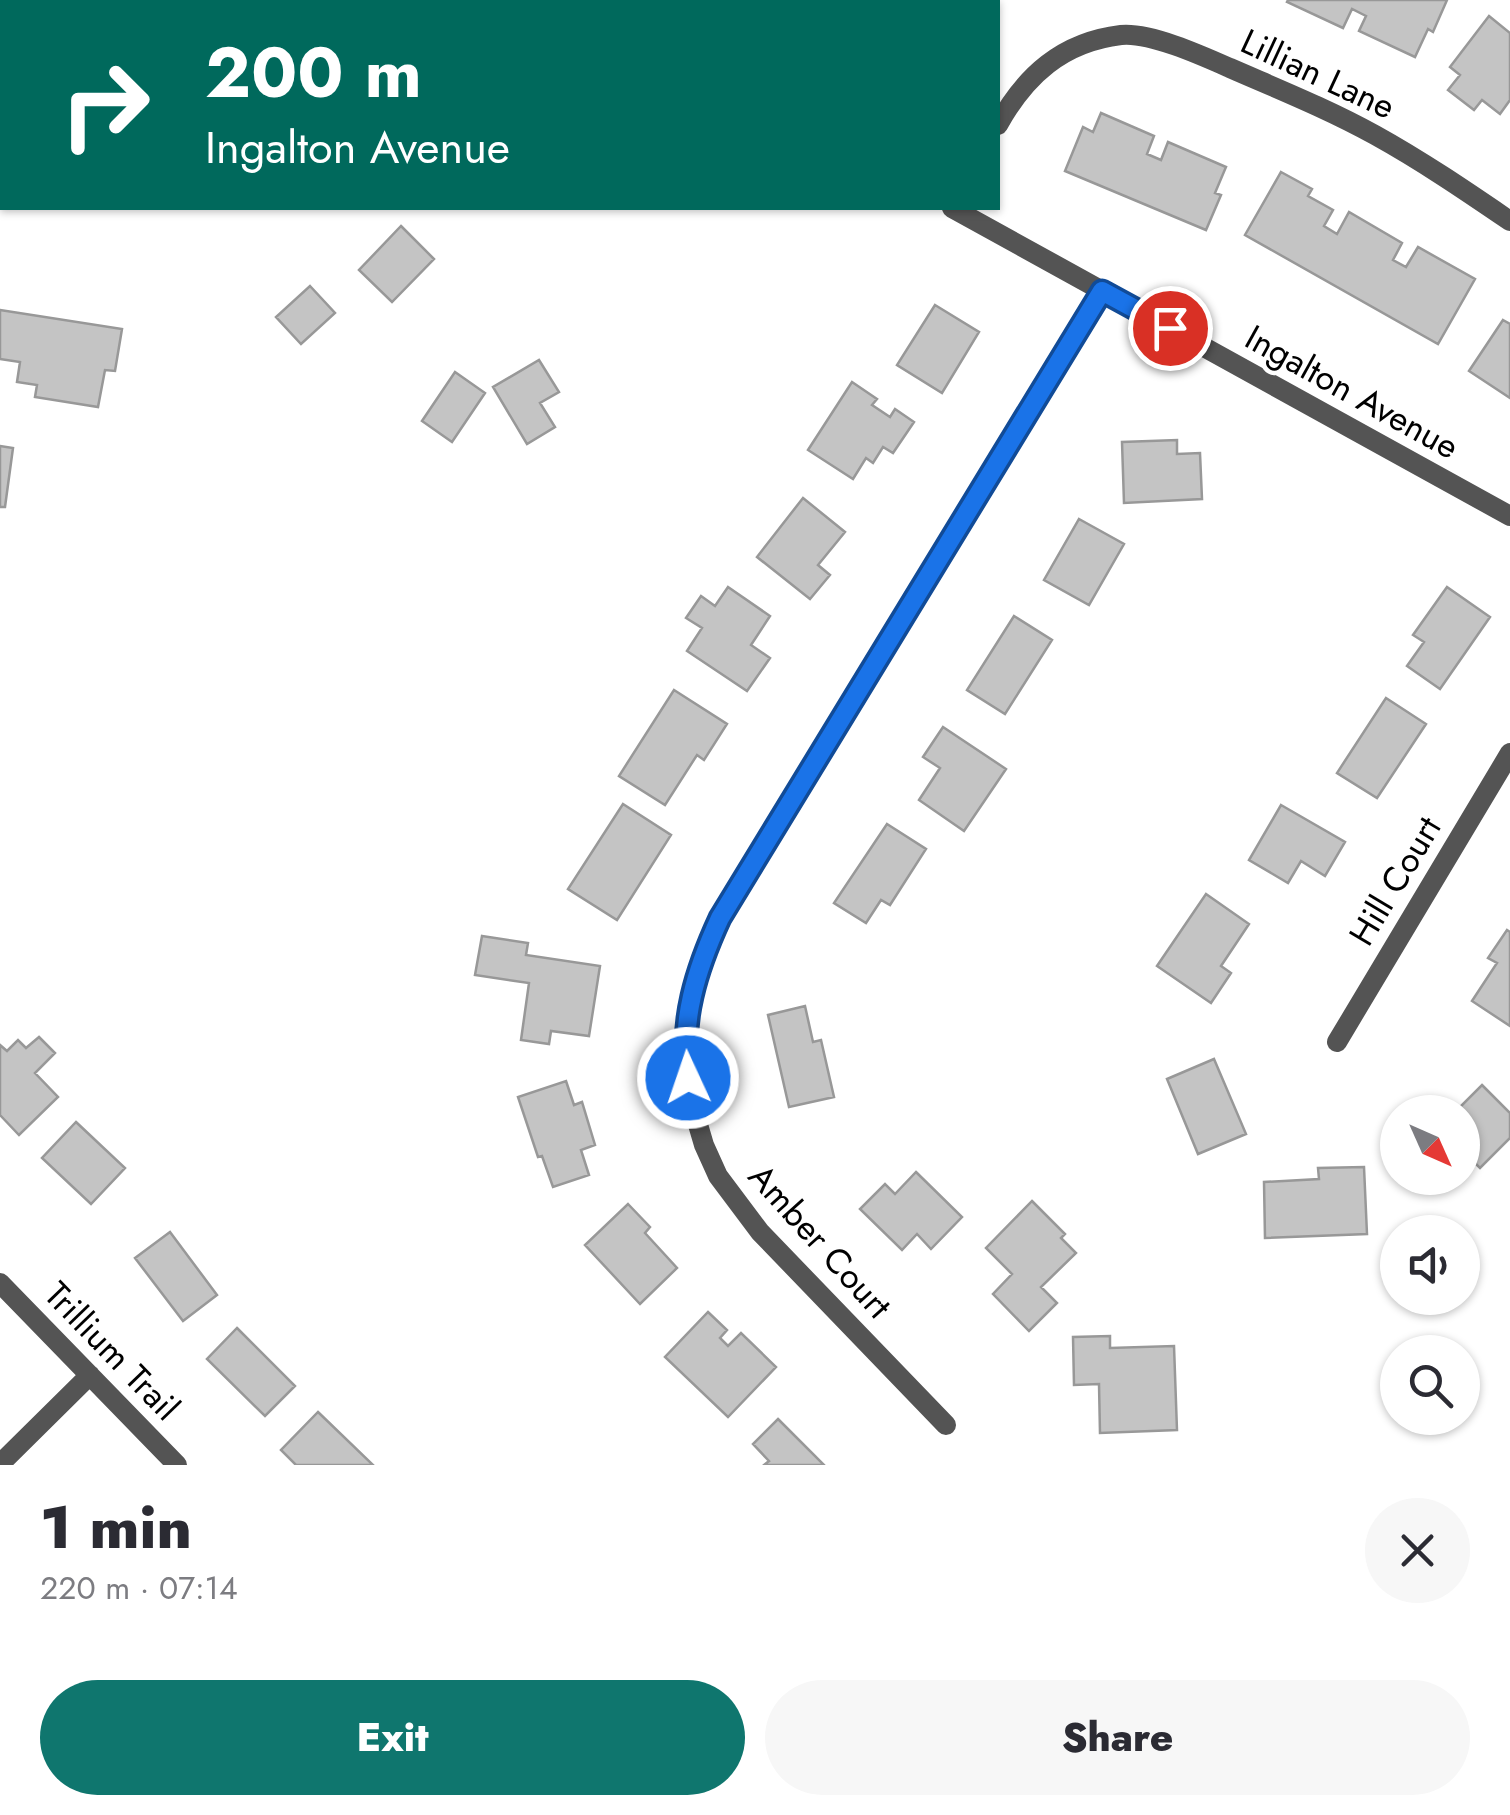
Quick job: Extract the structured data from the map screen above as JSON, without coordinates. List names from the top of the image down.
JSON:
{
  "streets": {
    "street": [
      "Lillian Lane",
      "Ingalton Avenue",
      "Hill Court",
      "Amber Court",
      "Trillium Trail"
    ]
  },
  "crossings": [
    ["Ingalton Avenue", "Amber Court"]
  ],
  "north": "bottom right",
  "page": {
    "turn": ["200 m", "Ingalton Avenue"],
    "heading": ["1 min", "220 m · 07:14"],
    "buttons": ["Exit", "Share"]
  }
}
